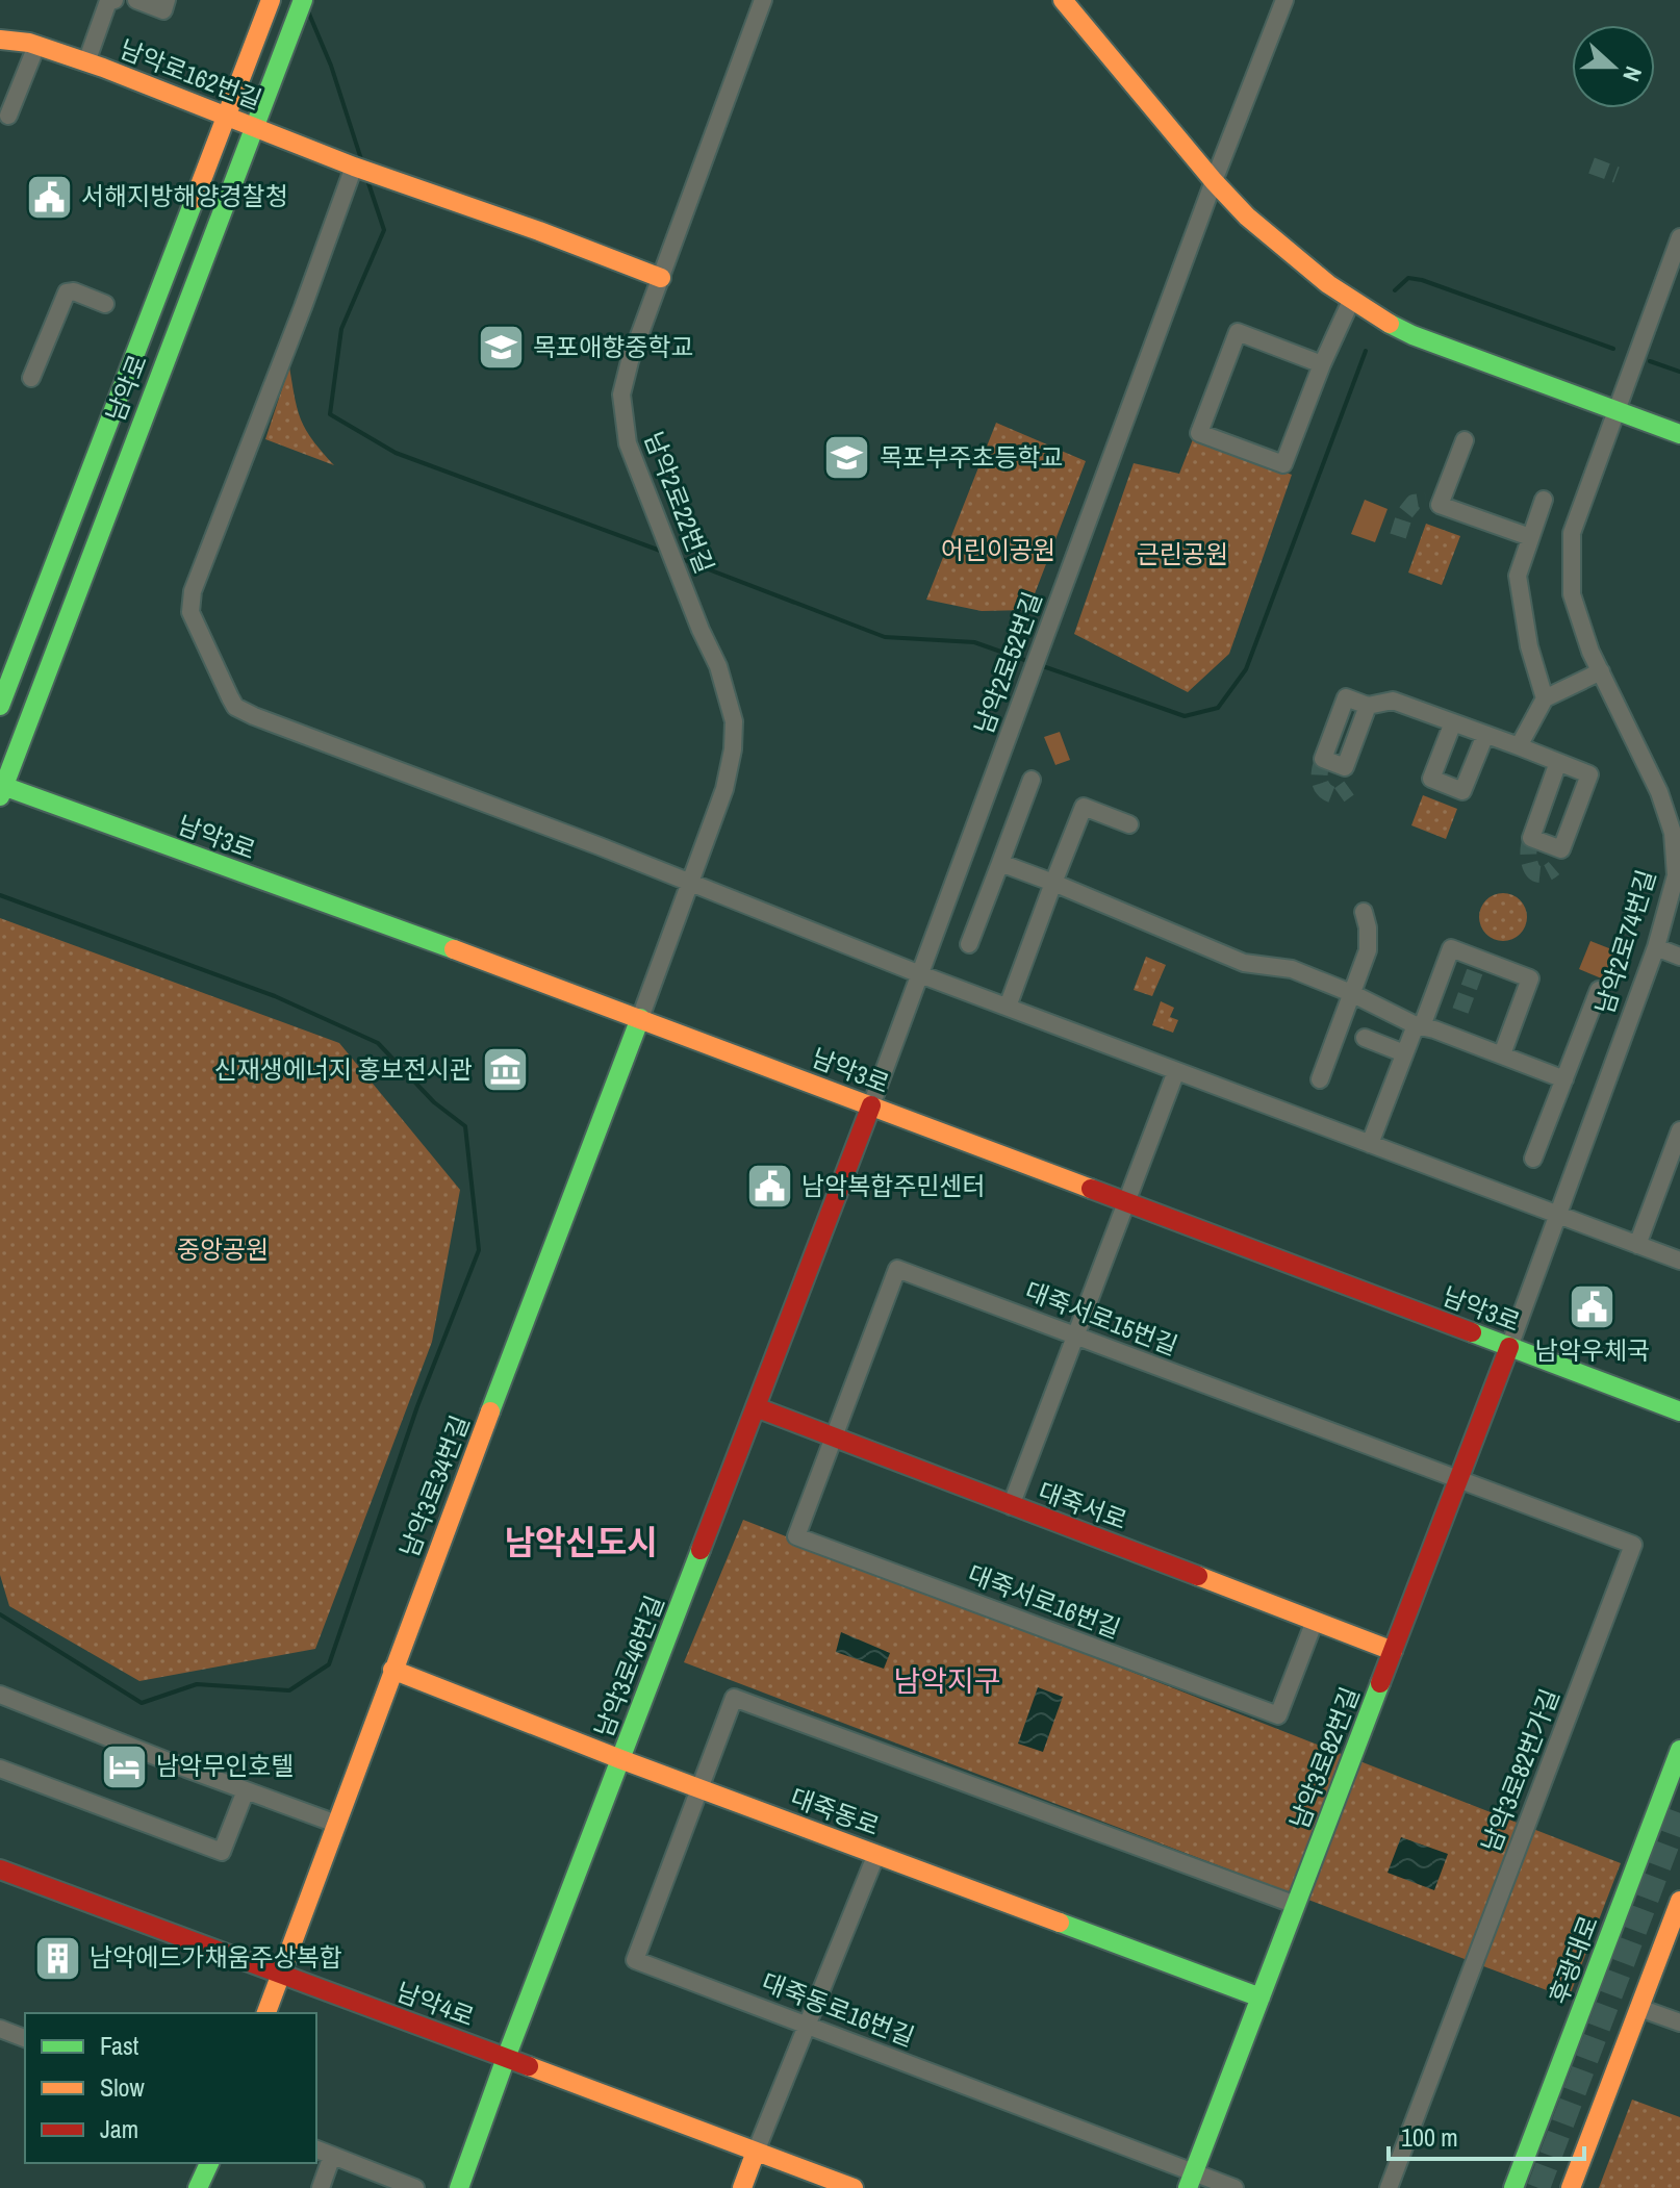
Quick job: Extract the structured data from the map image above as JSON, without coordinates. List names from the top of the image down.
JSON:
{
  "streets": {
    "street": [
      "남악로162번길",
      "남악로",
      "남악2로22번길",
      "남악2로52번길",
      "남악3로",
      "남악2로74번길",
      "대죽서로15번길",
      "남악3로34번길",
      "대죽서로",
      "대죽서로16번길",
      "남악3로46번길",
      "남악3로82번길",
      "남악3로82번가길",
      "대죽동로",
      "후광대로",
      "남악4로",
      "대죽동로16번길"
    ]
  },
  "crossings": [
    ["남악로162번길", "남악로"],
    ["남악로162번길", "남악2로22번길"],
    ["남악로", "남악3로"],
    ["남악2로22번길", "남악3로"],
    ["남악2로22번길", "남악3로34번길"],
    ["남악2로52번길", "남악3로"],
    ["남악2로52번길", "남악3로46번길"],
    ["남악3로", "남악2로74번길"],
    ["남악3로", "남악3로34번길"],
    ["남악3로", "남악3로46번길"],
    ["남악3로", "남악3로82번길"],
    ["남악2로74번길", "남악3로82번길"],
    ["대죽서로15번길", "대죽서로"],
    ["대죽서로15번길", "대죽서로16번길"],
    ["대죽서로15번길", "남악3로82번길"],
    ["대죽서로15번길", "남악3로82번가길"],
    ["남악3로34번길", "대죽동로"],
    ["남악3로34번길", "남악4로"],
    ["대죽서로", "대죽서로16번길"],
    ["대죽서로", "남악3로46번길"],
    ["대죽서로", "남악3로82번길"],
    ["남악3로46번길", "대죽동로"],
    ["남악3로46번길", "남악4로"],
    ["남악3로82번길", "남악3로82번가길"],
    ["남악3로82번길", "대죽동로"],
    ["남악3로82번길", "대죽동로16번길"],
    ["대죽동로", "대죽동로16번길"]
  ],
  "districts": ["남악신도시", "남악지구"],
  "parks": ["어린이공원", "근린공원", "중앙공원"],
  "places": {
    "public building": ["서해지방해양경찰청", "남악복합주민센터", "남악우체국"],
    "school or university": ["목포애향중학교", "목포부주초등학교"],
    "museum": ["신재생에너지 홍보전시관"],
    "hotel": ["남악무인호텔"],
    "building": ["남악에드가채움주상복합"]
  },
  "legend": ["Fast", "Slow", "Jam"],
  "scale_bar": "100 m",
  "north": "right"
}
